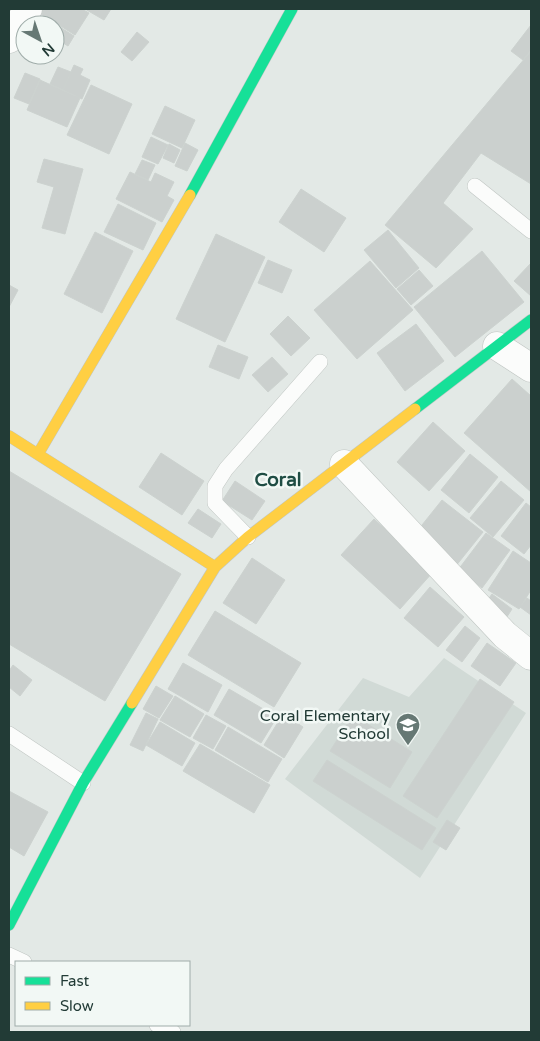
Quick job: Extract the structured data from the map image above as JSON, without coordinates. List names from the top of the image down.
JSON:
{
  "districts": ["Coral"],
  "places": {
    "school or university": ["Coral Elementary School"]
  },
  "legend": ["Fast", "Slow"],
  "north": "bottom right"
}
